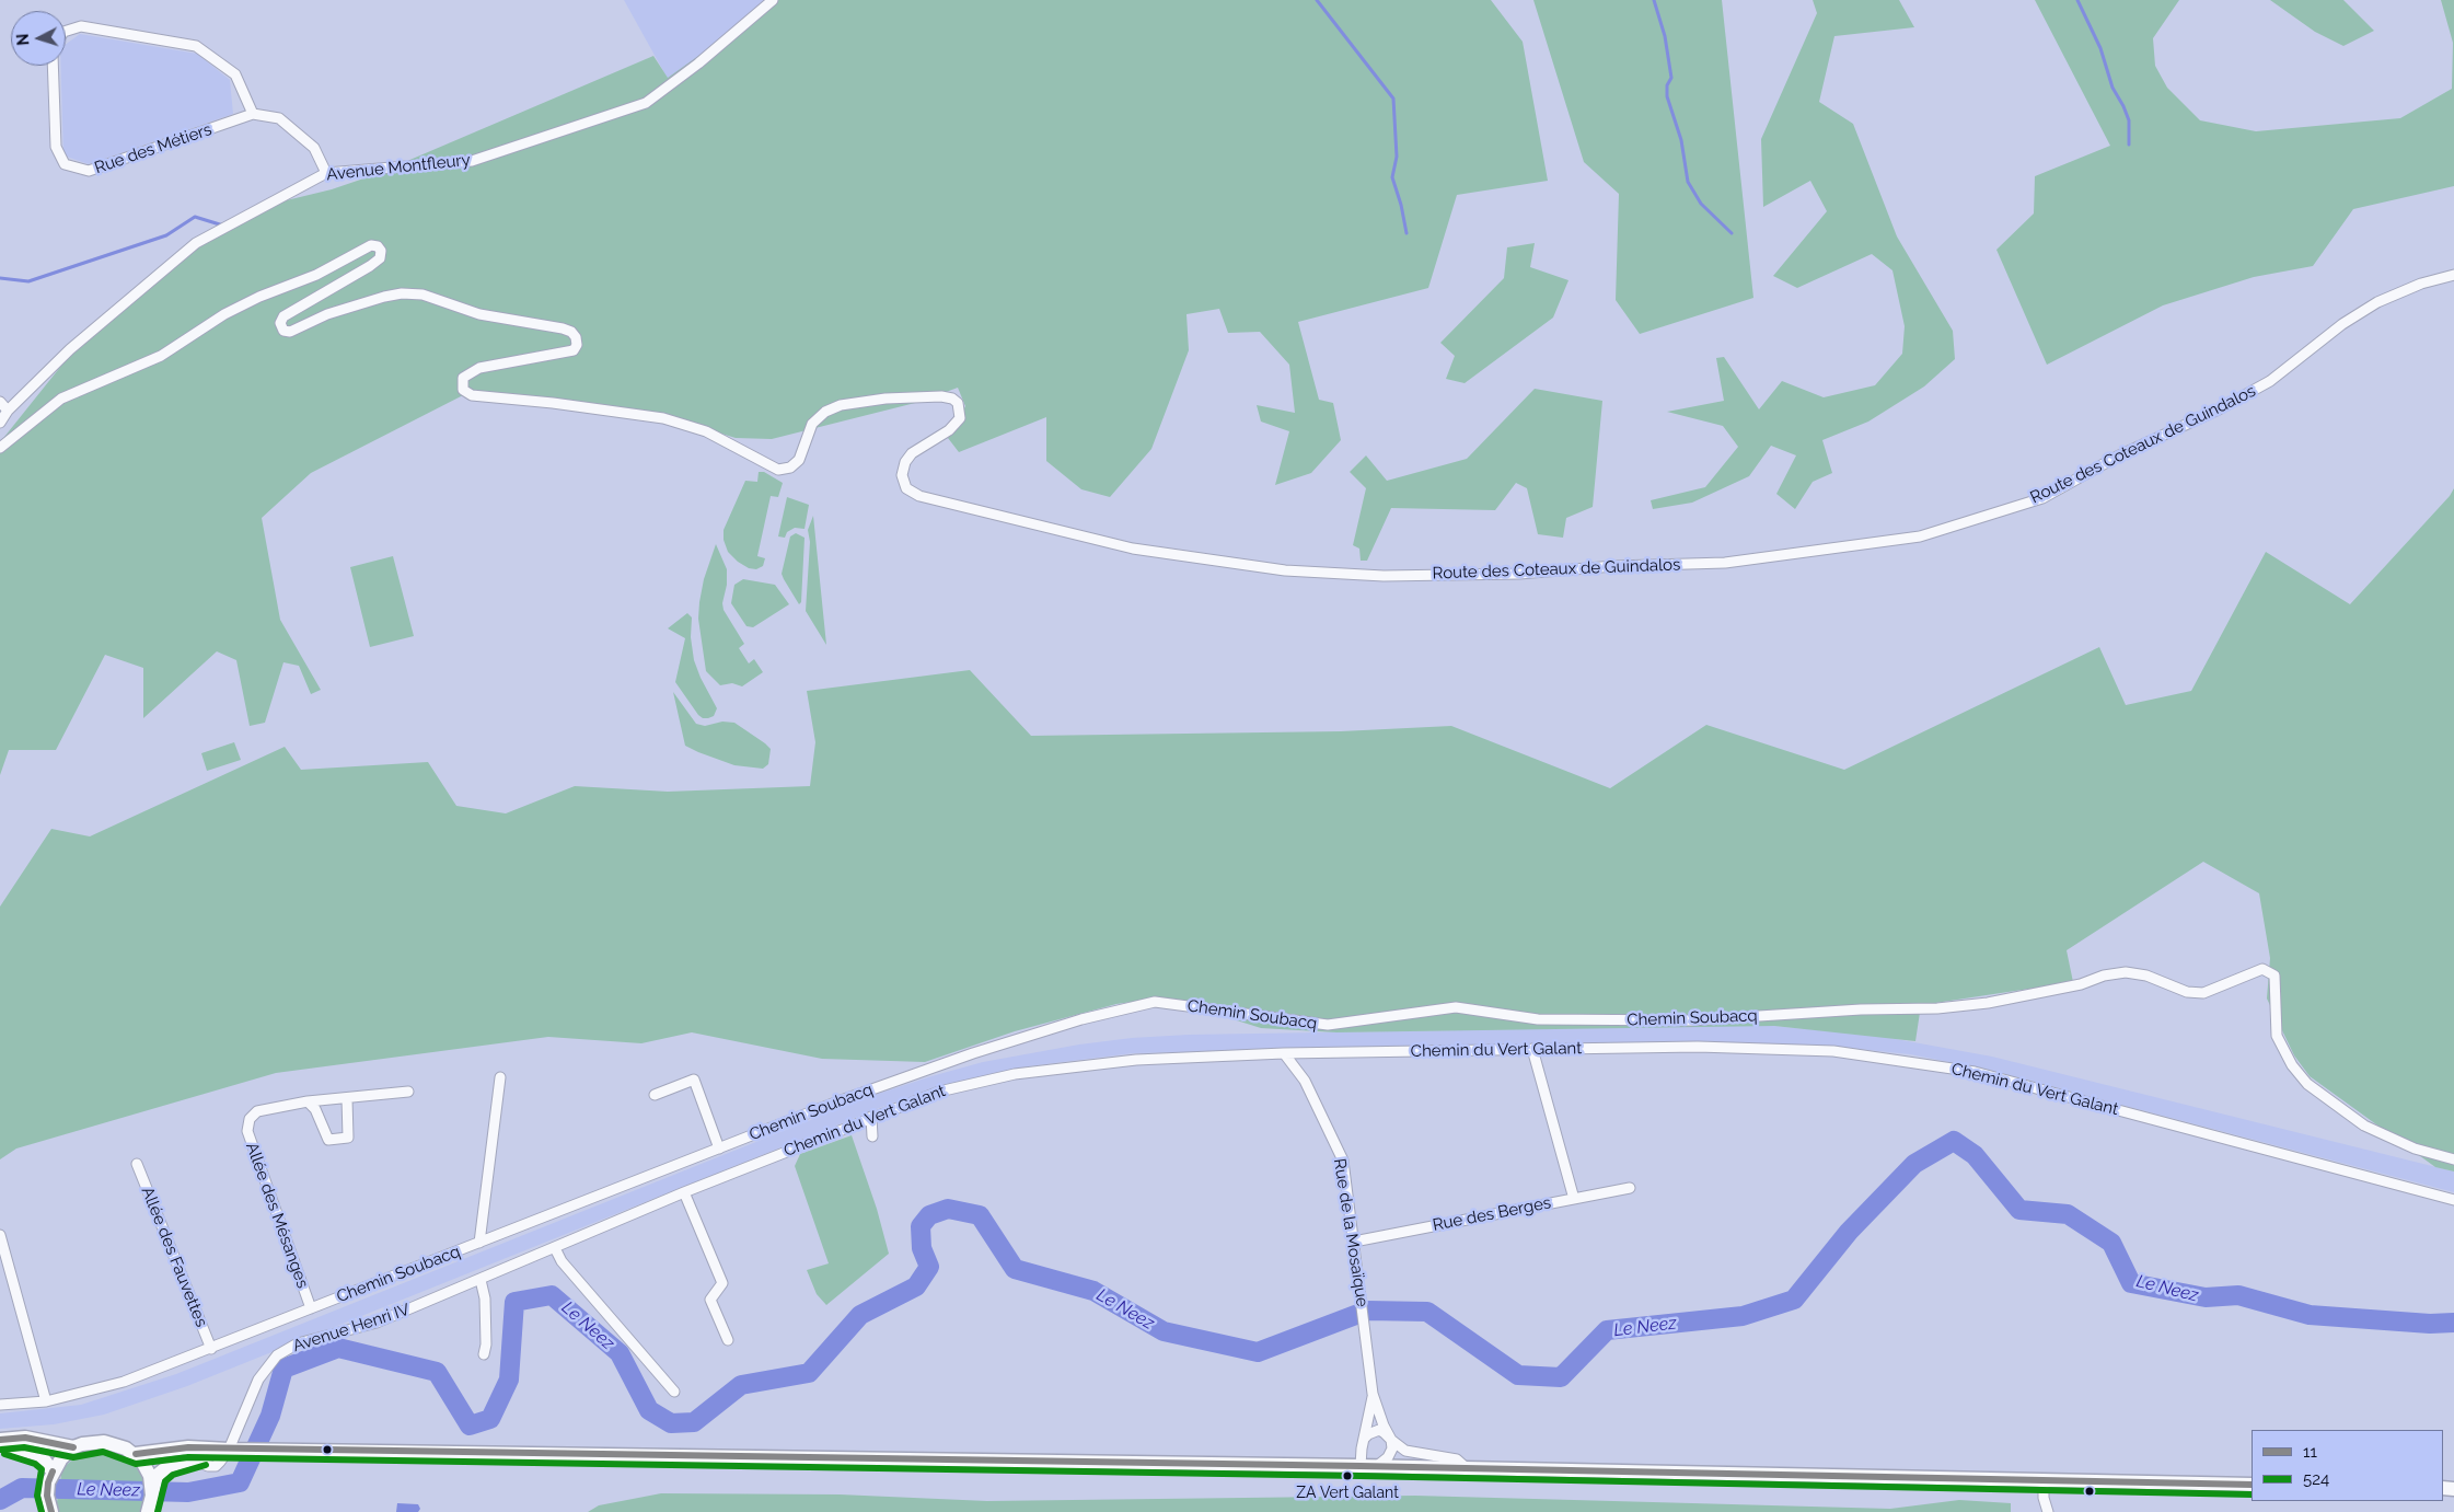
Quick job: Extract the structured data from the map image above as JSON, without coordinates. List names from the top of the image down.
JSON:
{
  "streets": {
    "street": [
      "Rue des Métiers",
      "Avenue Montfleury",
      "Route des Coteaux de Guindalos",
      "Chemin Soubacq",
      "Chemin du Vert Galant",
      "Rue des Berges",
      "Allée des Mésanges",
      "Rue de la Mosaïque",
      "Allée des Fauvettes",
      "Avenue Henri IV"
    ]
  },
  "crossings": [
    ["Rue des Métiers", "Avenue Montfleury"],
    ["Chemin Soubacq", "Allée des Mésanges"],
    ["Chemin Soubacq", "Allée des Fauvettes"],
    ["Chemin du Vert Galant", "Rue de la Mosaïque"],
    ["Chemin du Vert Galant", "Avenue Henri IV"],
    ["Rue des Berges", "Rue de la Mosaïque"]
  ],
  "water": ["Le Neez"],
  "places": ["ZA Vert Galant"],
  "lines": ["transit line 11", "transit line 524"],
  "legend": ["11", "524"],
  "north": "left"
}
